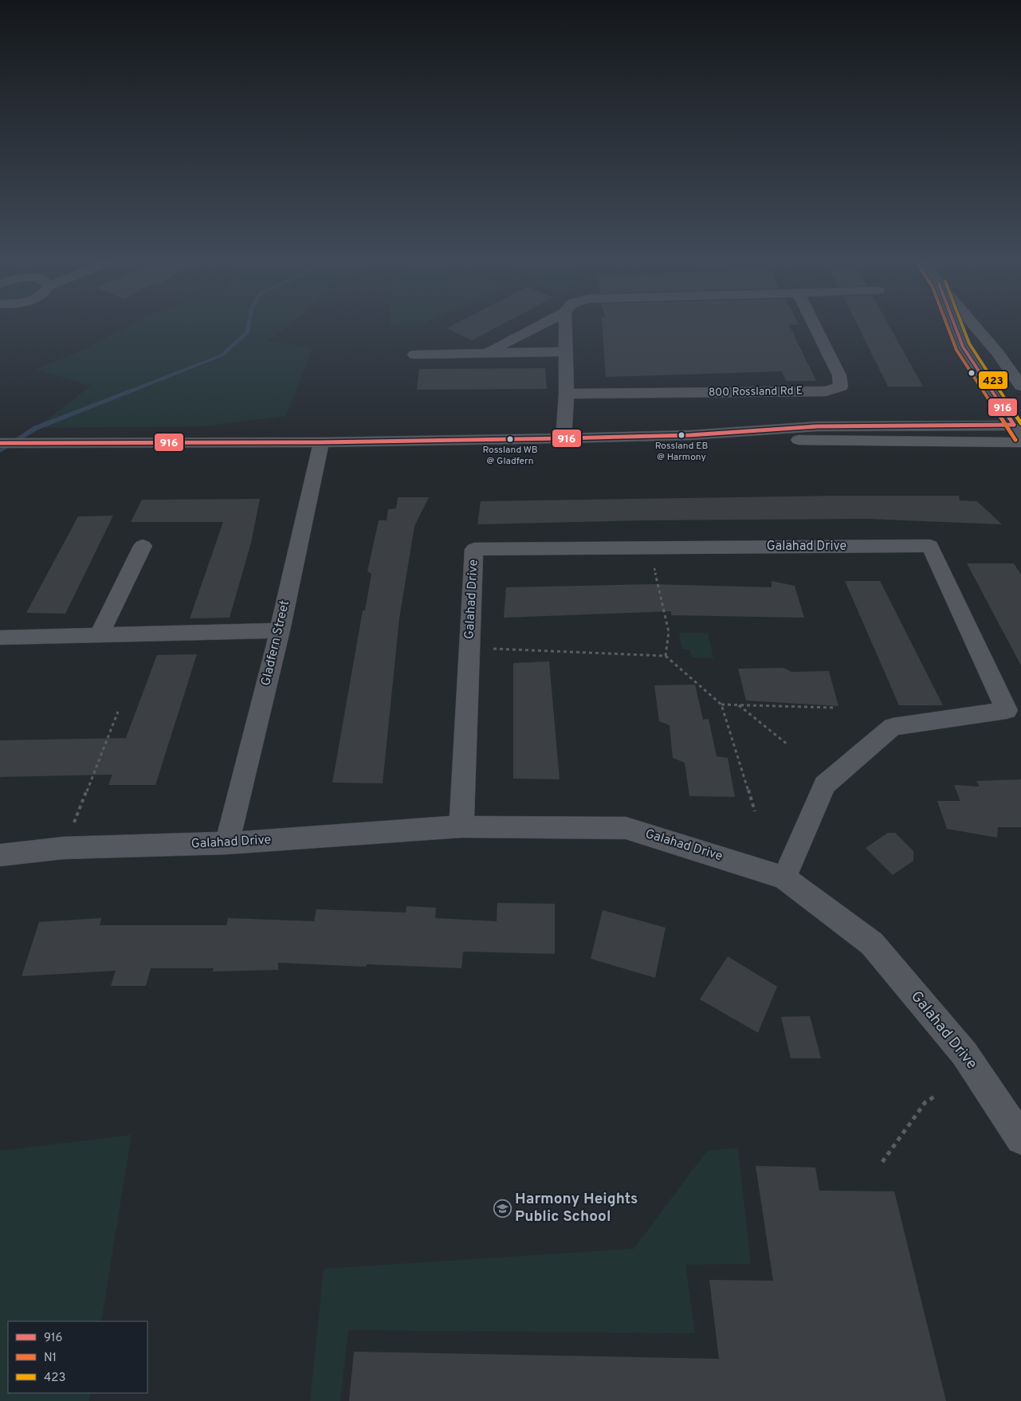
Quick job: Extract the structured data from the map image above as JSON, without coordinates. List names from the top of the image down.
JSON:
{
  "streets": {
    "street": ["800 Rossland Rd E", "Galahad Drive", "Gladfern Street"]
  },
  "crossings": [
    ["Galahad Drive", "Gladfern Street"]
  ],
  "places": {
    "other": ["Rossland EB @ Harmony", "Rossland WB @ Gladfern"],
    "school or university": ["Harmony Heights Public School"]
  },
  "lines": ["transit line 916", "transit line N1", "transit line 423"],
  "legend": ["916", "N1", "423"]
}
